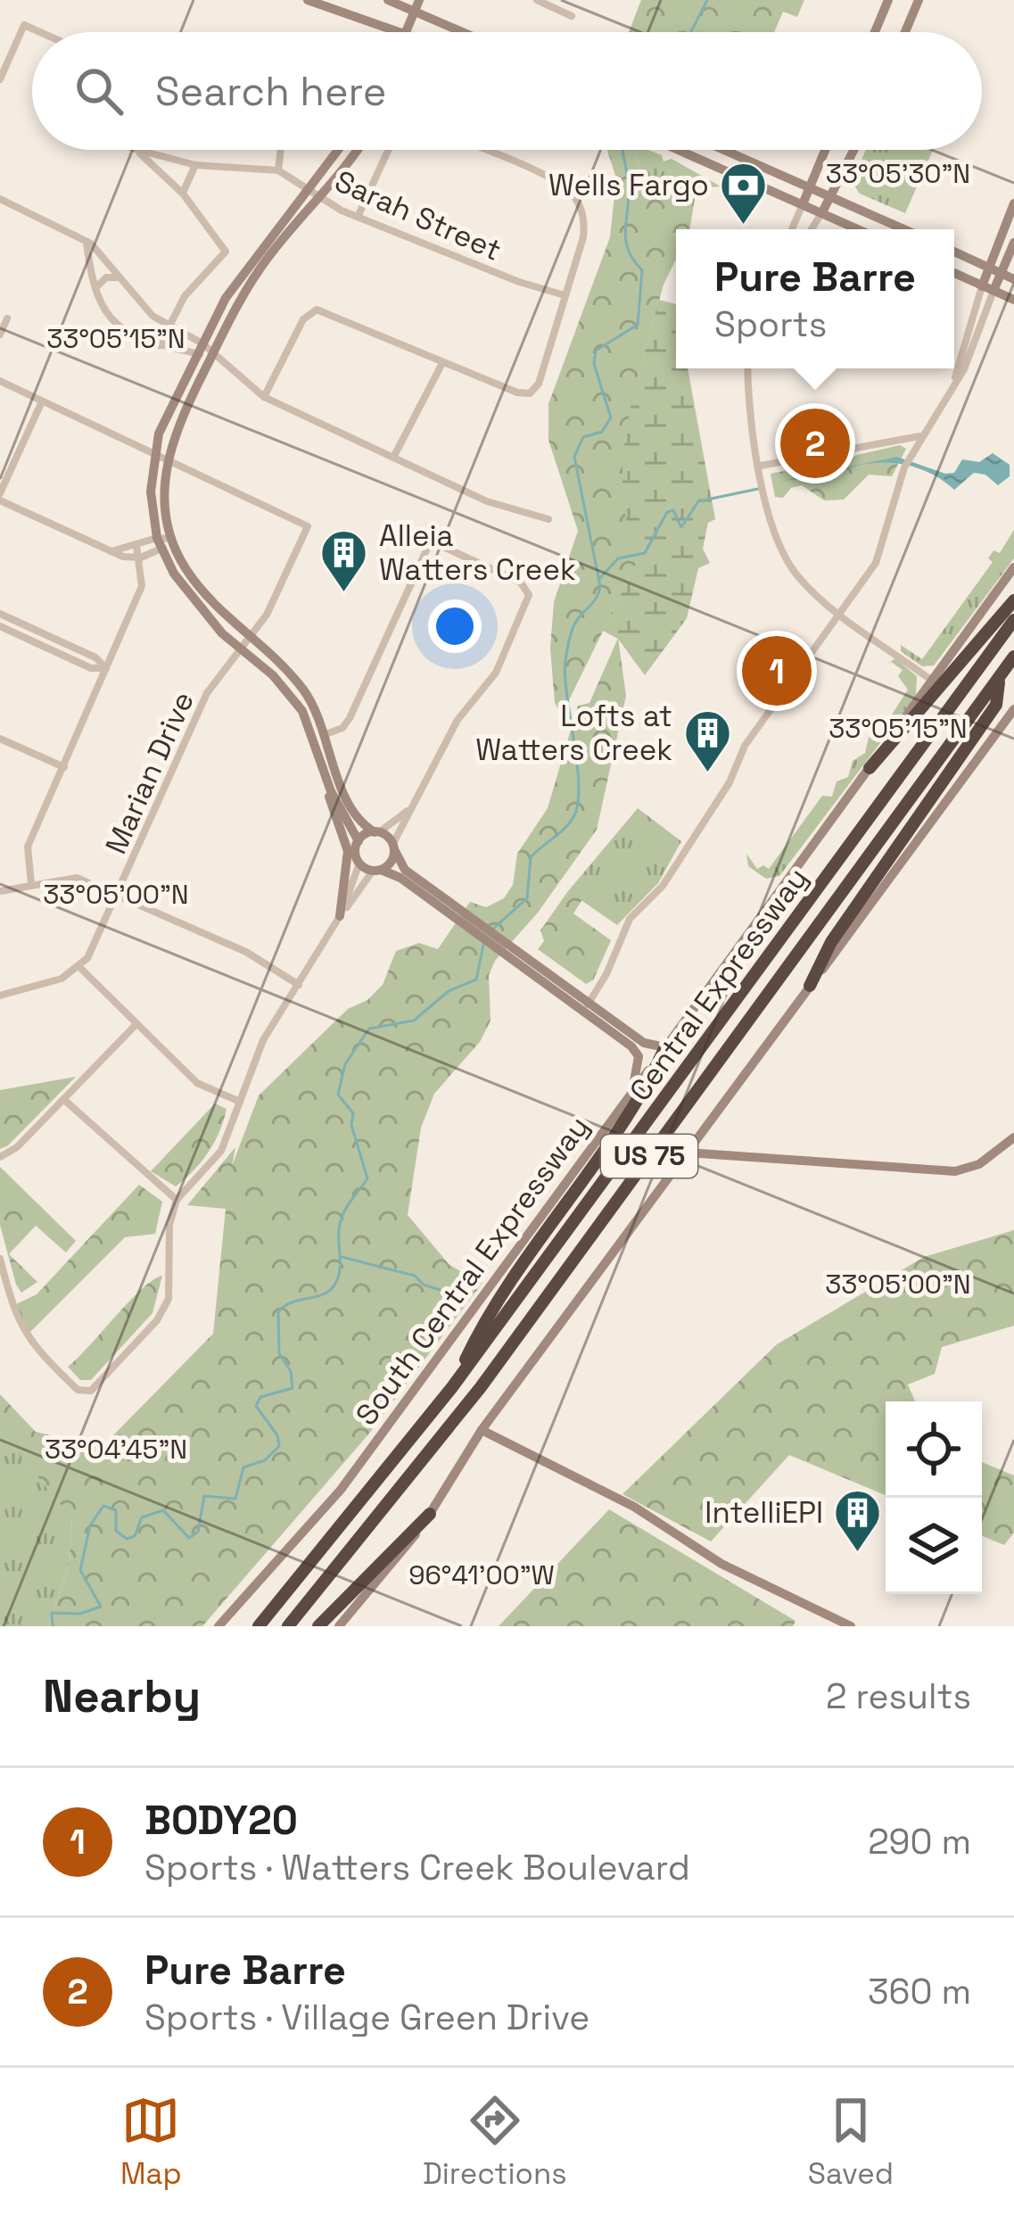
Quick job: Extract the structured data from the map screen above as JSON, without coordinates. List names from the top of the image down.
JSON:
{
  "streets": {
    "highway": ["Central Expressway", "US 75"],
    "main road": ["South Central Expressway"],
    "street": ["Sarah Street", "Marian Drive"]
  },
  "places": {
    "bank": ["Wells Fargo"],
    "building": ["Alleia Watters Creek", "Lofts at Watters Creek", "IntelliEPI"]
  },
  "page": {
    "search": "Search here",
    "popup": ["Pure Barre", "Sports"],
    "pins": ["2", "1"],
    "heading": ["Nearby", "2 results"],
    "list": [
      {
        "mark": "1",
        "name": "BODY20",
        "note": "Sports · Watters Creek Boulevard",
        "value": "290 m"
      },
      {
        "mark": "2",
        "name": "Pure Barre",
        "note": "Sports · Village Green Drive",
        "value": "360 m"
      }
    ],
    "nav": ["Map", "Directions", "Saved"]
  },
  "coordinates": [
    "33°05'30\"N",
    "33°05'15\"N",
    "33°05'00\"N",
    "33°04'45\"N",
    "96°41'00\"W"
  ]
}
